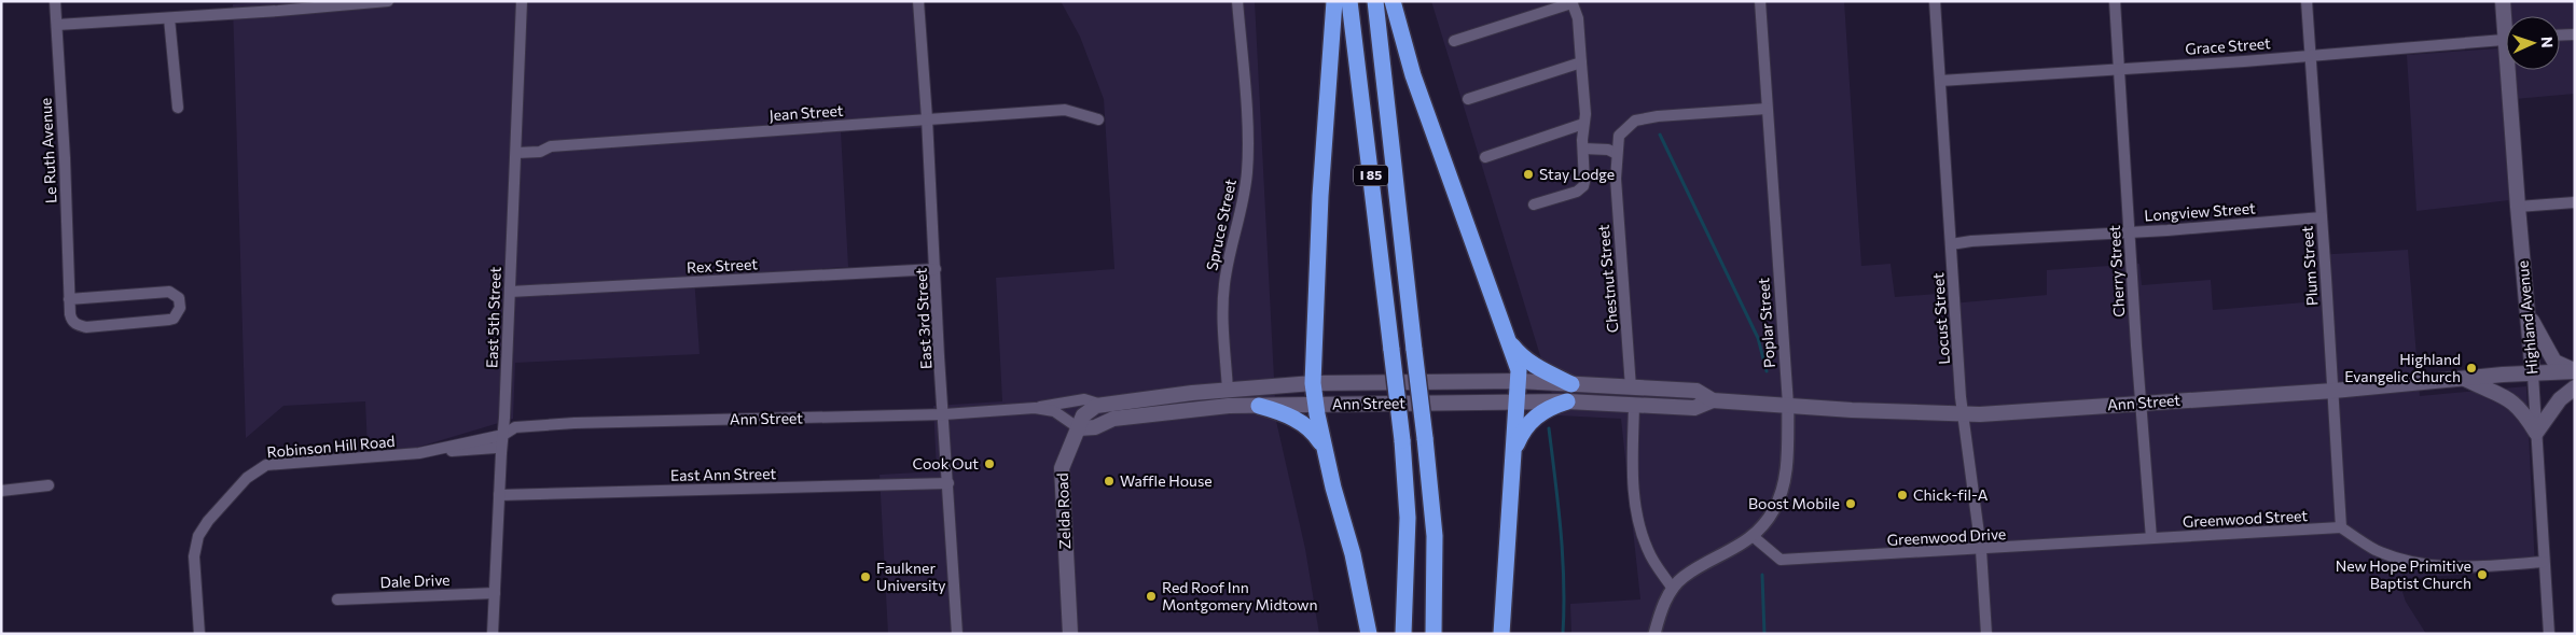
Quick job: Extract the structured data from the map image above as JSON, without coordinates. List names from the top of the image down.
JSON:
{
  "streets": {
    "highway": ["I 85"],
    "main road": ["Highland Avenue", "Ann Street", "Zelda Road"],
    "street": [
      "Grace Street",
      "Jean Street",
      "Le Ruth Avenue",
      "Longview Street",
      "Spruce Street",
      "Rex Street",
      "Plum Street",
      "Cherry Street",
      "Chestnut Street",
      "East 5th Street",
      "East 3rd Street",
      "Locust Street",
      "Poplar Street",
      "Robinson Hill Road",
      "East Ann Street",
      "Greenwood Street",
      "Greenwood Drive",
      "Dale Drive"
    ]
  },
  "crossings": [
    ["Grace Street", "Plum Street"],
    ["Grace Street", "Cherry Street"],
    ["Grace Street", "Locust Street"],
    ["Jean Street", "East 5th Street"],
    ["Jean Street", "East 3rd Street"],
    ["Longview Street", "Plum Street"],
    ["Longview Street", "Cherry Street"],
    ["Longview Street", "Locust Street"],
    ["Spruce Street", "Ann Street"],
    ["Rex Street", "East 5th Street"],
    ["Rex Street", "East 3rd Street"],
    ["Plum Street", "Ann Street"],
    ["Plum Street", "Greenwood Street"],
    ["Cherry Street", "Ann Street"],
    ["Cherry Street", "Greenwood Street"],
    ["Cherry Street", "Greenwood Drive"],
    ["Chestnut Street", "Poplar Street"],
    ["Chestnut Street", "Ann Street"],
    ["East 5th Street", "Ann Street"],
    ["East 5th Street", "Robinson Hill Road"],
    ["East 5th Street", "East Ann Street"],
    ["East 5th Street", "Dale Drive"],
    ["Highland Avenue", "Ann Street"],
    ["East 3rd Street", "Ann Street"],
    ["East 3rd Street", "East Ann Street"],
    ["Locust Street", "Ann Street"],
    ["Locust Street", "Greenwood Drive"],
    ["Poplar Street", "Ann Street"],
    ["Poplar Street", "Greenwood Drive"],
    ["Ann Street", "Robinson Hill Road"],
    ["Ann Street", "Zelda Road"],
    ["Greenwood Street", "Greenwood Drive"]
  ],
  "places": [
    "Stay Lodge",
    "Highland Evangelic Church",
    "Cook Out",
    "Waffle House",
    "Chick-fil-A",
    "Boost Mobile",
    "New Hope Primitive Baptist Church",
    "Faulkner University",
    "Red Roof Inn Montgomery Midtown"
  ],
  "north": "right"
}
